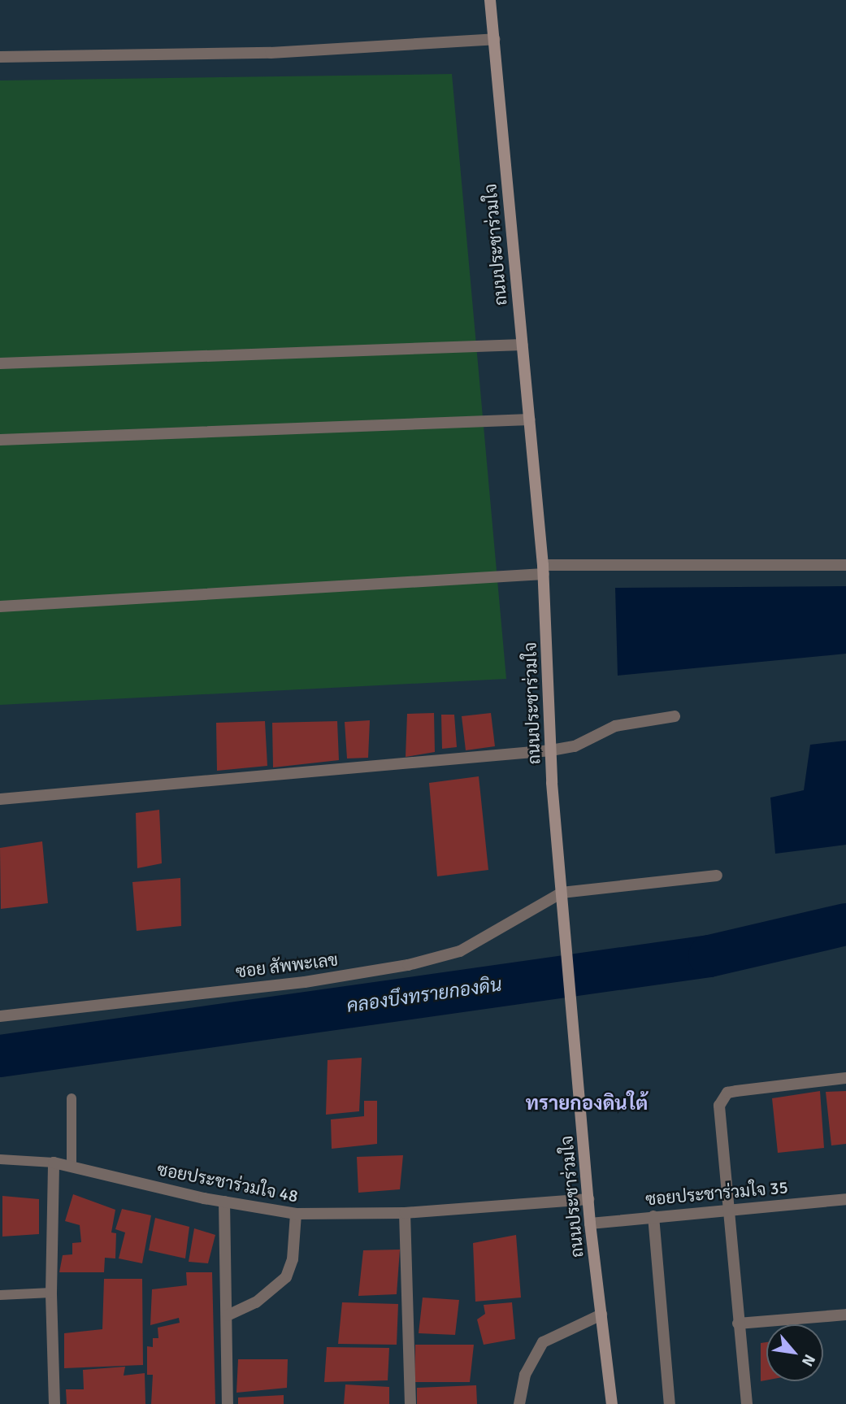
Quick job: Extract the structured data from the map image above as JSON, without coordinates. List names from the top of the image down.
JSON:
{
  "streets": {
    "main road": ["ถนนประชาร่วมใจ"],
    "street": ["ซอย สัพพะเลข", "ซอยประชาร่วมใจ 48", "ซอยประชาร่วมใจ 35"]
  },
  "crossings": [
    ["ถนนประชาร่วมใจ", "ซอย สัพพะเลข"],
    ["ถนนประชาร่วมใจ", "ซอยประชาร่วมใจ 48"],
    ["ถนนประชาร่วมใจ", "ซอยประชาร่วมใจ 35"]
  ],
  "districts": ["ทรายกองดินใต้"],
  "water": ["คลองบึงทรายกองดิน"],
  "north": "bottom right"
}
